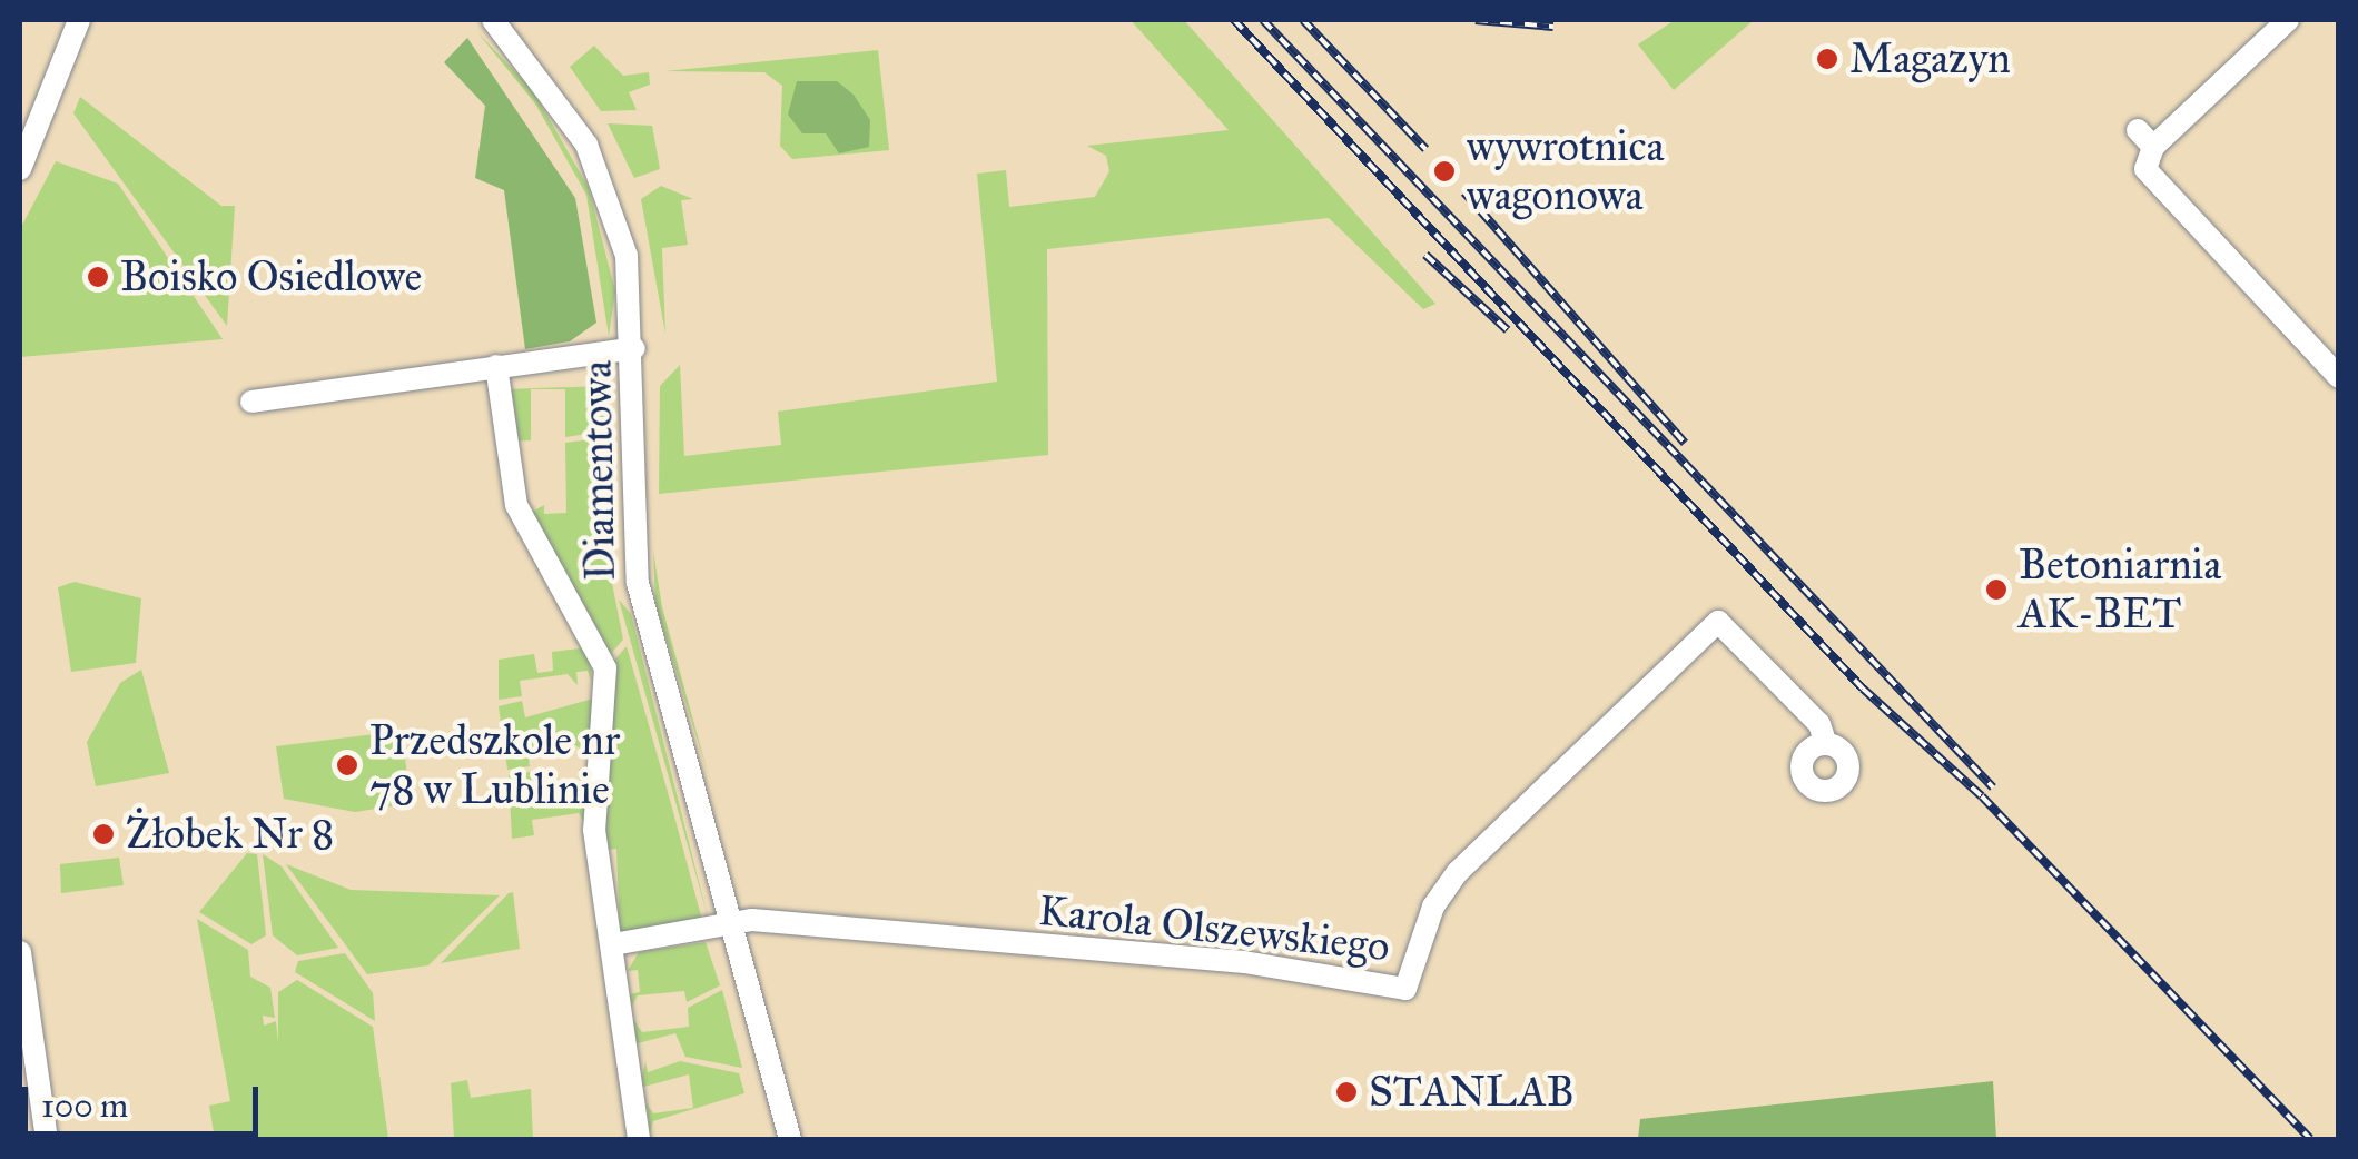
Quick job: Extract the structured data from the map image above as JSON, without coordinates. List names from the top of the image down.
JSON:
{
  "streets": {
    "street": ["Diamentowa", "Karola Olszewskiego"]
  },
  "crossings": [
    ["Diamentowa", "Karola Olszewskiego"]
  ],
  "places": [
    "Magazyn",
    "wywrotnica wagonowa",
    "Boisko Osiedlowe",
    "Betoniarnia AK-BET",
    "Przedszkole nr 78 w Lublinie",
    "Żłobek Nr 8",
    "STANLAB"
  ],
  "scale_bar": "100 m"
}
